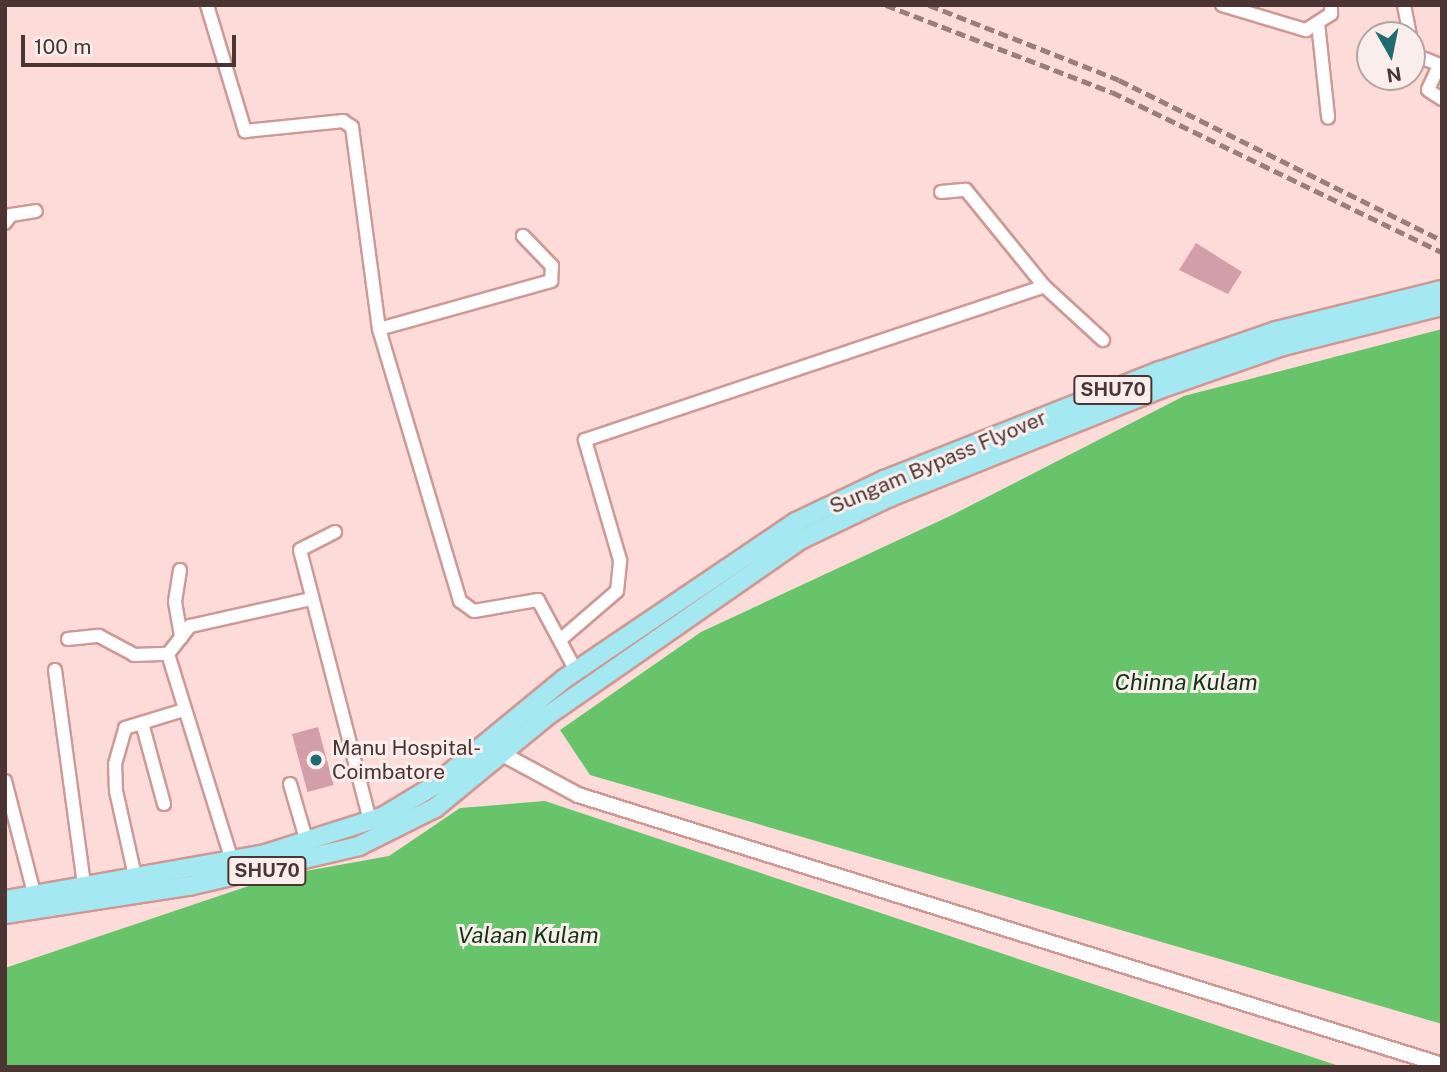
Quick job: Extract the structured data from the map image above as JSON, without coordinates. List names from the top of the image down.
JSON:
{
  "streets": {
    "main road": ["SHU70", "Sungam Bypass Flyover"]
  },
  "crossings": [
    ["SHU70", "Sungam Bypass Flyover"]
  ],
  "water": ["Chinna Kulam", "Valaan Kulam"],
  "places": ["Manu Hospital- Coimbatore"],
  "scale_bar": "100 m",
  "north": "bottom"
}
